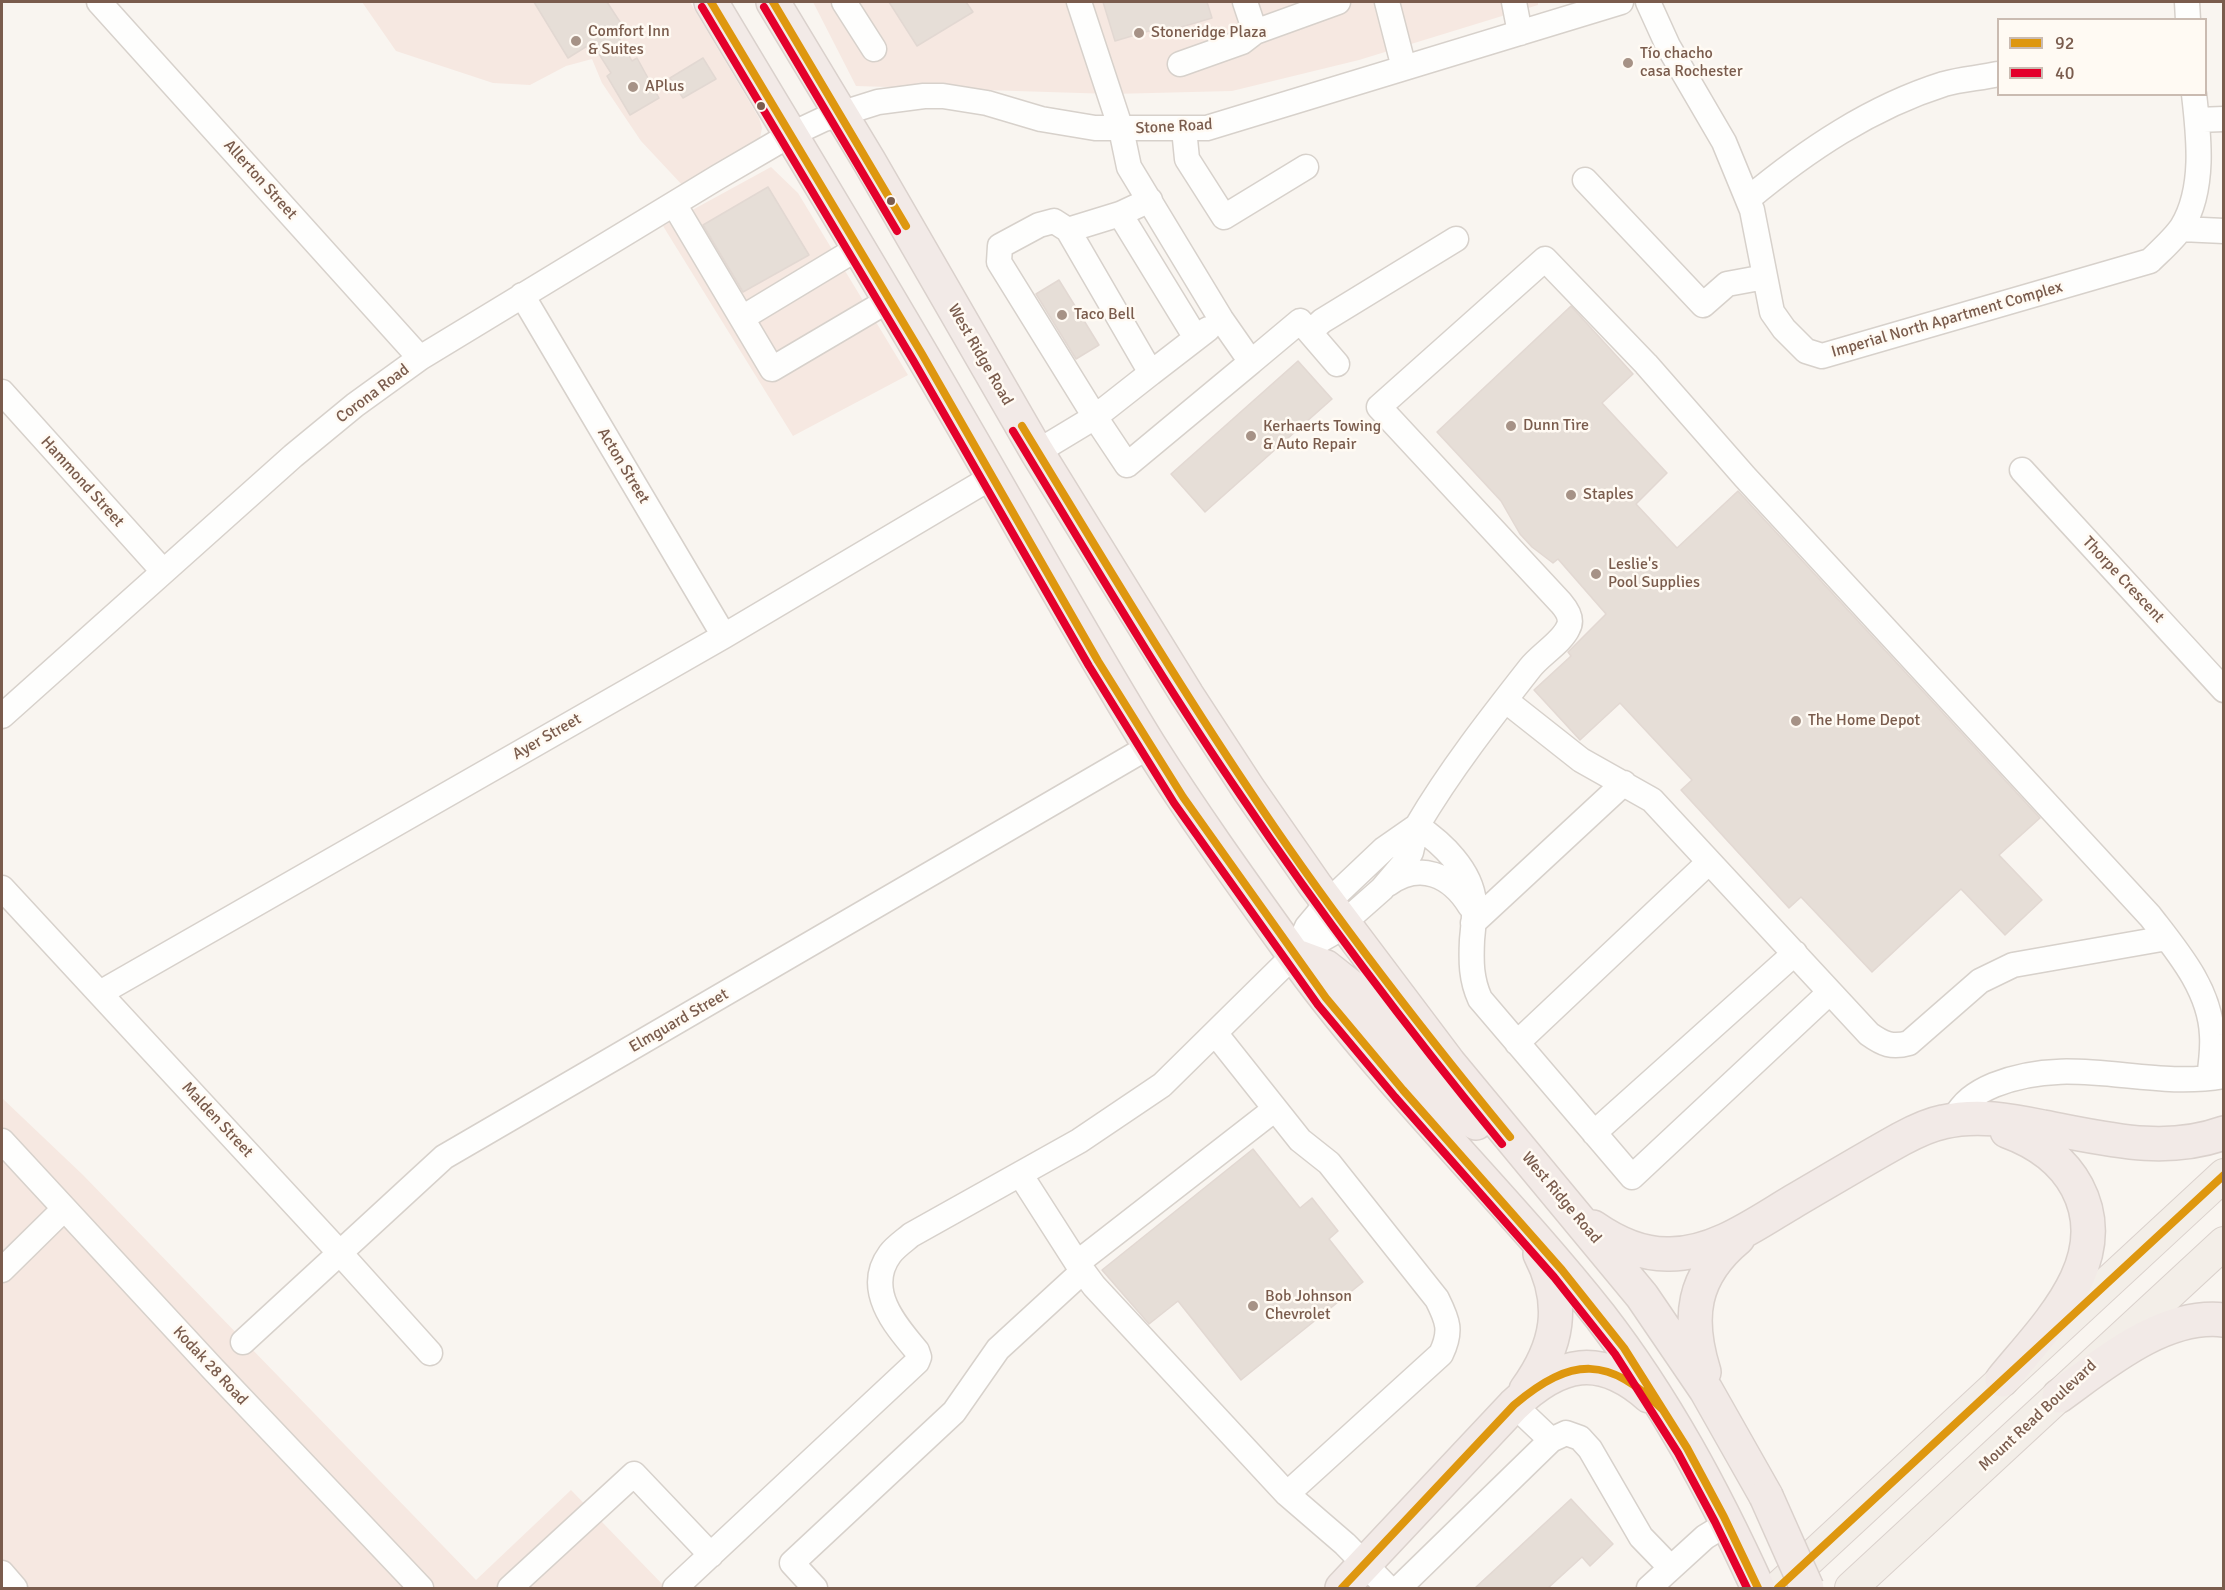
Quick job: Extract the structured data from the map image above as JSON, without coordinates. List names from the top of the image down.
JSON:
{
  "streets": {
    "highway": ["West Ridge Road"],
    "main road": ["Mount Read Boulevard"],
    "street": [
      "Stone Road",
      "Allerton Street",
      "Imperial North Apartment Complex",
      "Corona Road",
      "Acton Street",
      "Hammond Street",
      "Thorpe Crescent",
      "Ayer Street",
      "Elmguard Street",
      "Malden Street",
      "Kodak 28 Road"
    ]
  },
  "crossings": [
    ["Stone Road", "West Ridge Road"],
    ["Stone Road", "Corona Road"],
    ["Allerton Street", "Corona Road"],
    ["Corona Road", "Acton Street"],
    ["Corona Road", "Hammond Street"],
    ["Acton Street", "Ayer Street"],
    ["Ayer Street", "Malden Street"],
    ["Elmguard Street", "Malden Street"]
  ],
  "places": [
    "Stoneridge Plaza",
    "Comfort Inn & Suites",
    "Tío chacho casa Rochester",
    "APlus",
    "Taco Bell",
    "Dunn Tire",
    "Kerhaerts Towing & Auto Repair",
    "Staples",
    "Leslie's Pool Supplies",
    "The Home Depot",
    "Bob Johnson Chevrolet"
  ],
  "lines": ["transit line 92", "transit line 40"],
  "legend": ["92", "40"]
}
